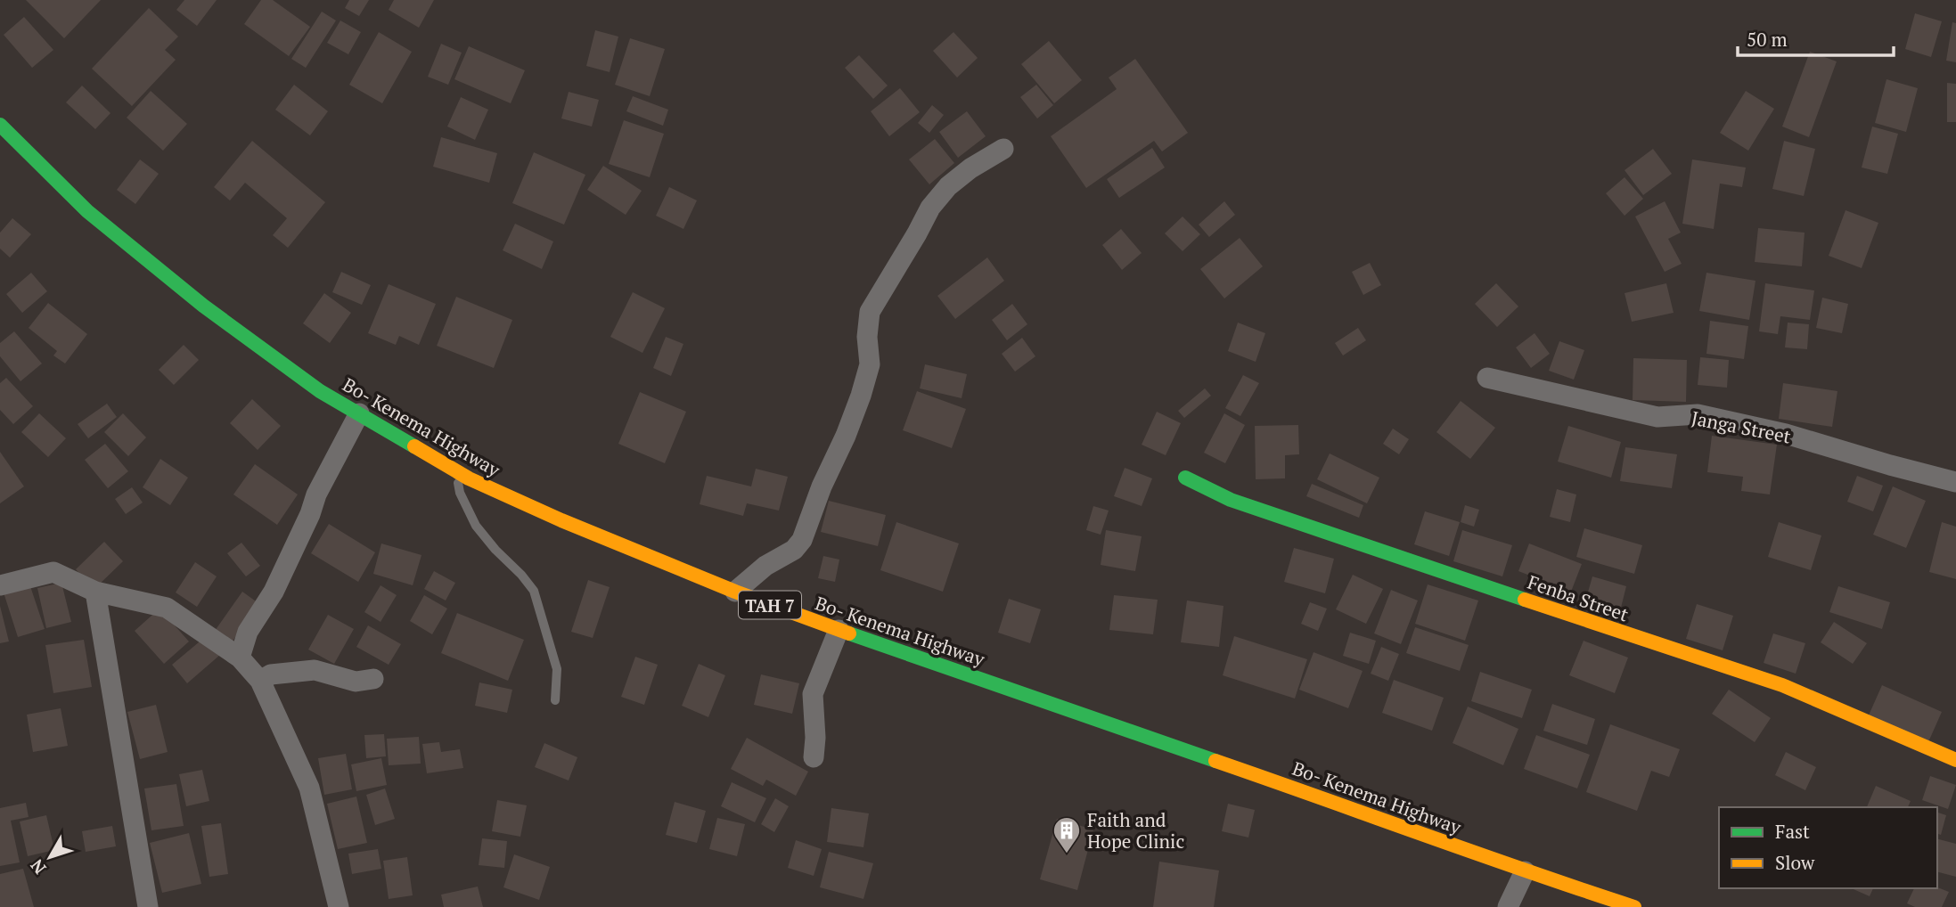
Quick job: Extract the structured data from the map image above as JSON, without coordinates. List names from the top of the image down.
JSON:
{
  "streets": {
    "main road": ["Bo- Kenema Highway", "Fenba Street", "TAH 7"],
    "street": ["Janga Street"]
  },
  "places": {
    "building": ["Faith and Hope Clinic"]
  },
  "legend": ["Fast", "Slow"],
  "scale_bar": "50 m",
  "north": "bottom left"
}
